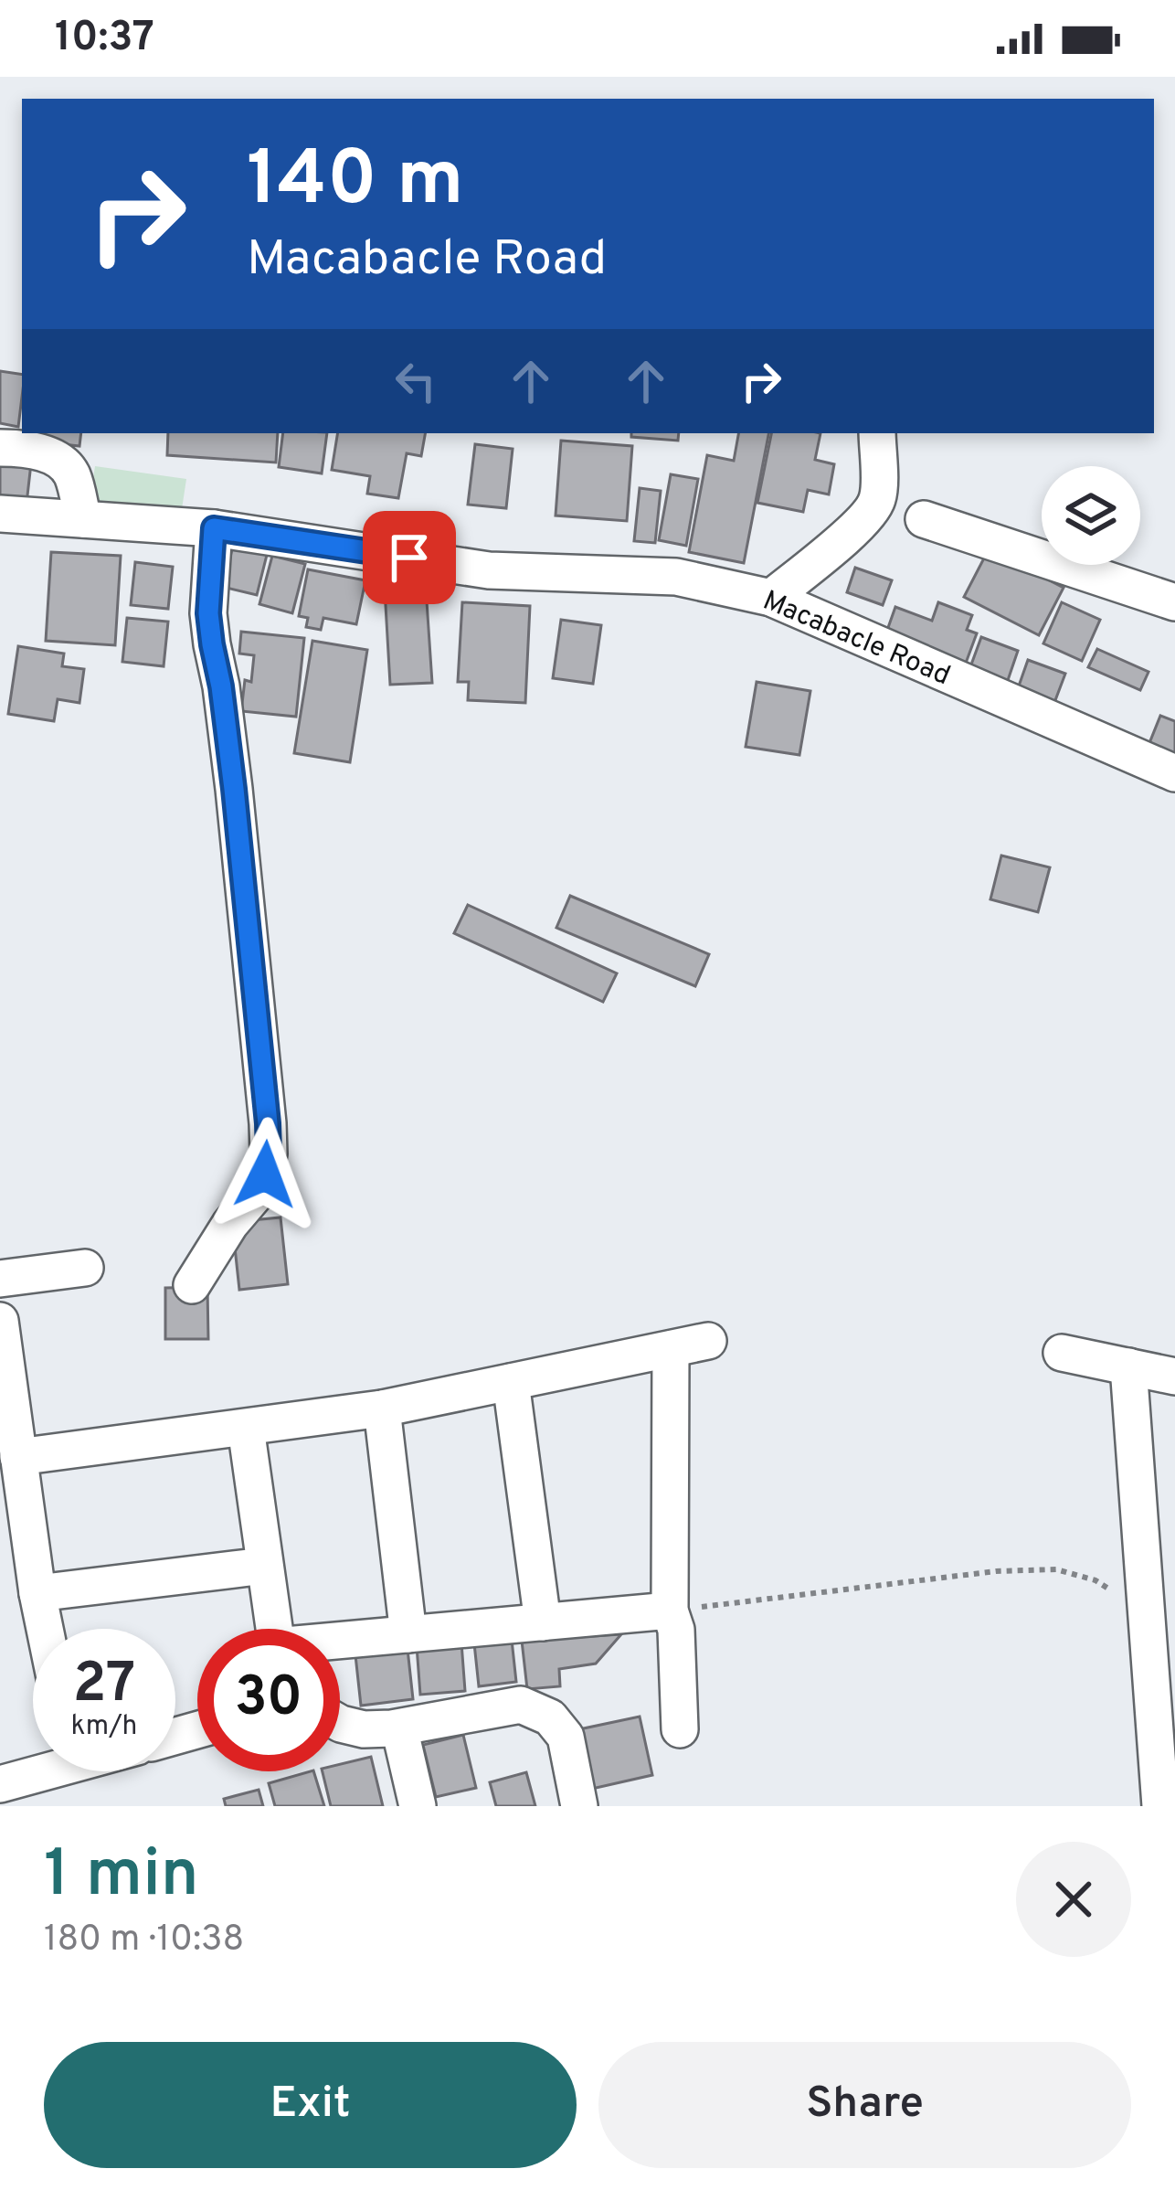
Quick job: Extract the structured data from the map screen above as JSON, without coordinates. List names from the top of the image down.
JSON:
{
  "streets": {
    "street": ["Macabacle Road"]
  },
  "page": {
    "status": "10:37",
    "turn": ["140 m", "Macabacle Road"],
    "speed": "27 km/h",
    "limit": "30",
    "heading": ["1 min", "180 m · 10:38"],
    "buttons": ["Exit", "Share"]
  }
}
